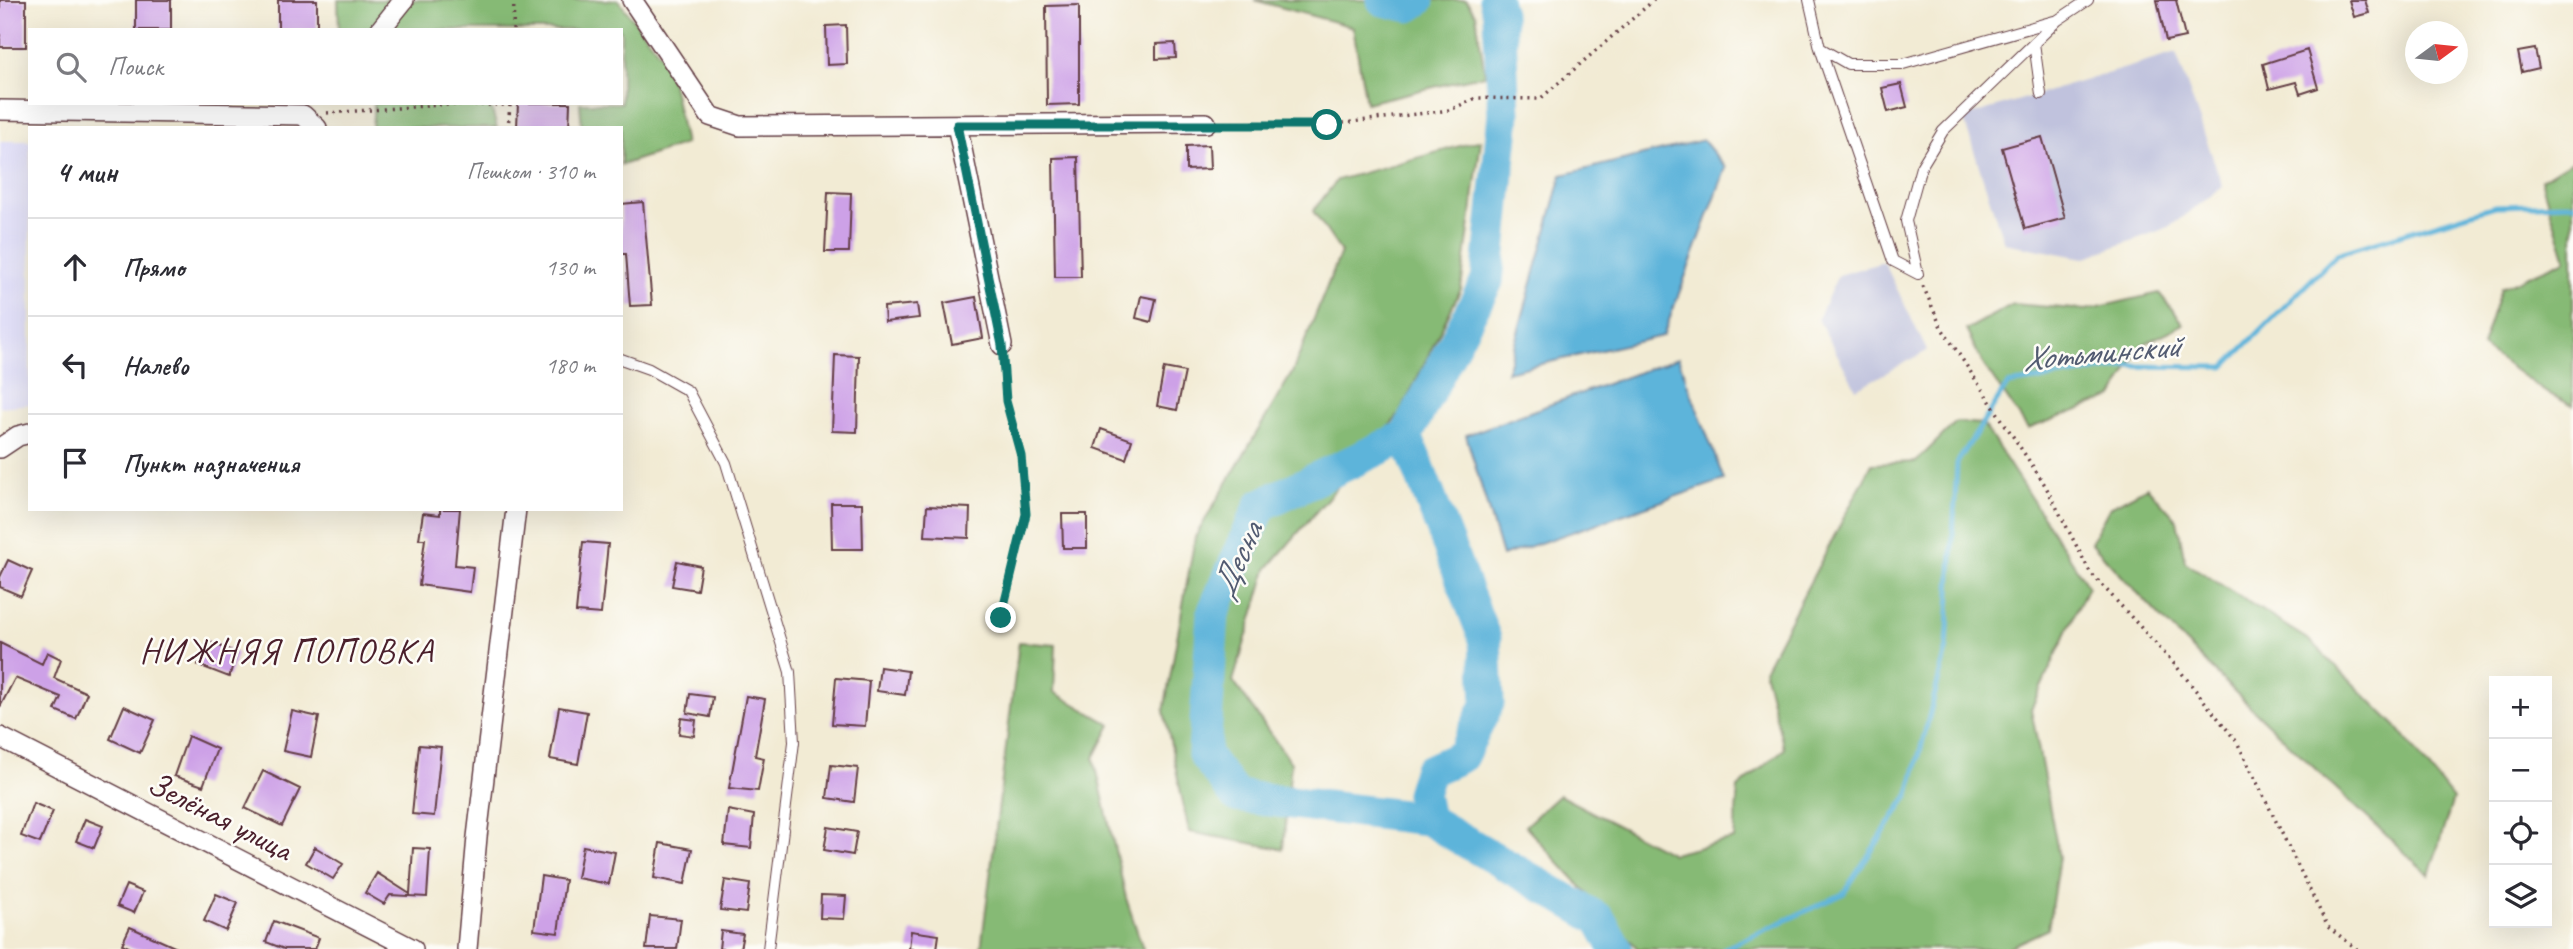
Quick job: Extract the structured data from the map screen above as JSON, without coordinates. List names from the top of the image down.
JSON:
{
  "streets": {
    "street": ["Зелёная улица"]
  },
  "districts": ["НИЖНЯЯ ПОПОВКА"],
  "water": ["Хотьминский", "Десна"],
  "north": "right",
  "page": {
    "search": "Поиск",
    "heading": ["4 мин", "Пешком · 310 m"],
    "list": [
      ["Прямо", "130 m"],
      ["Налево", "180 m"],
      "Пункт назначения"
    ],
    "map_buttons": ["+", "−"]
  }
}
